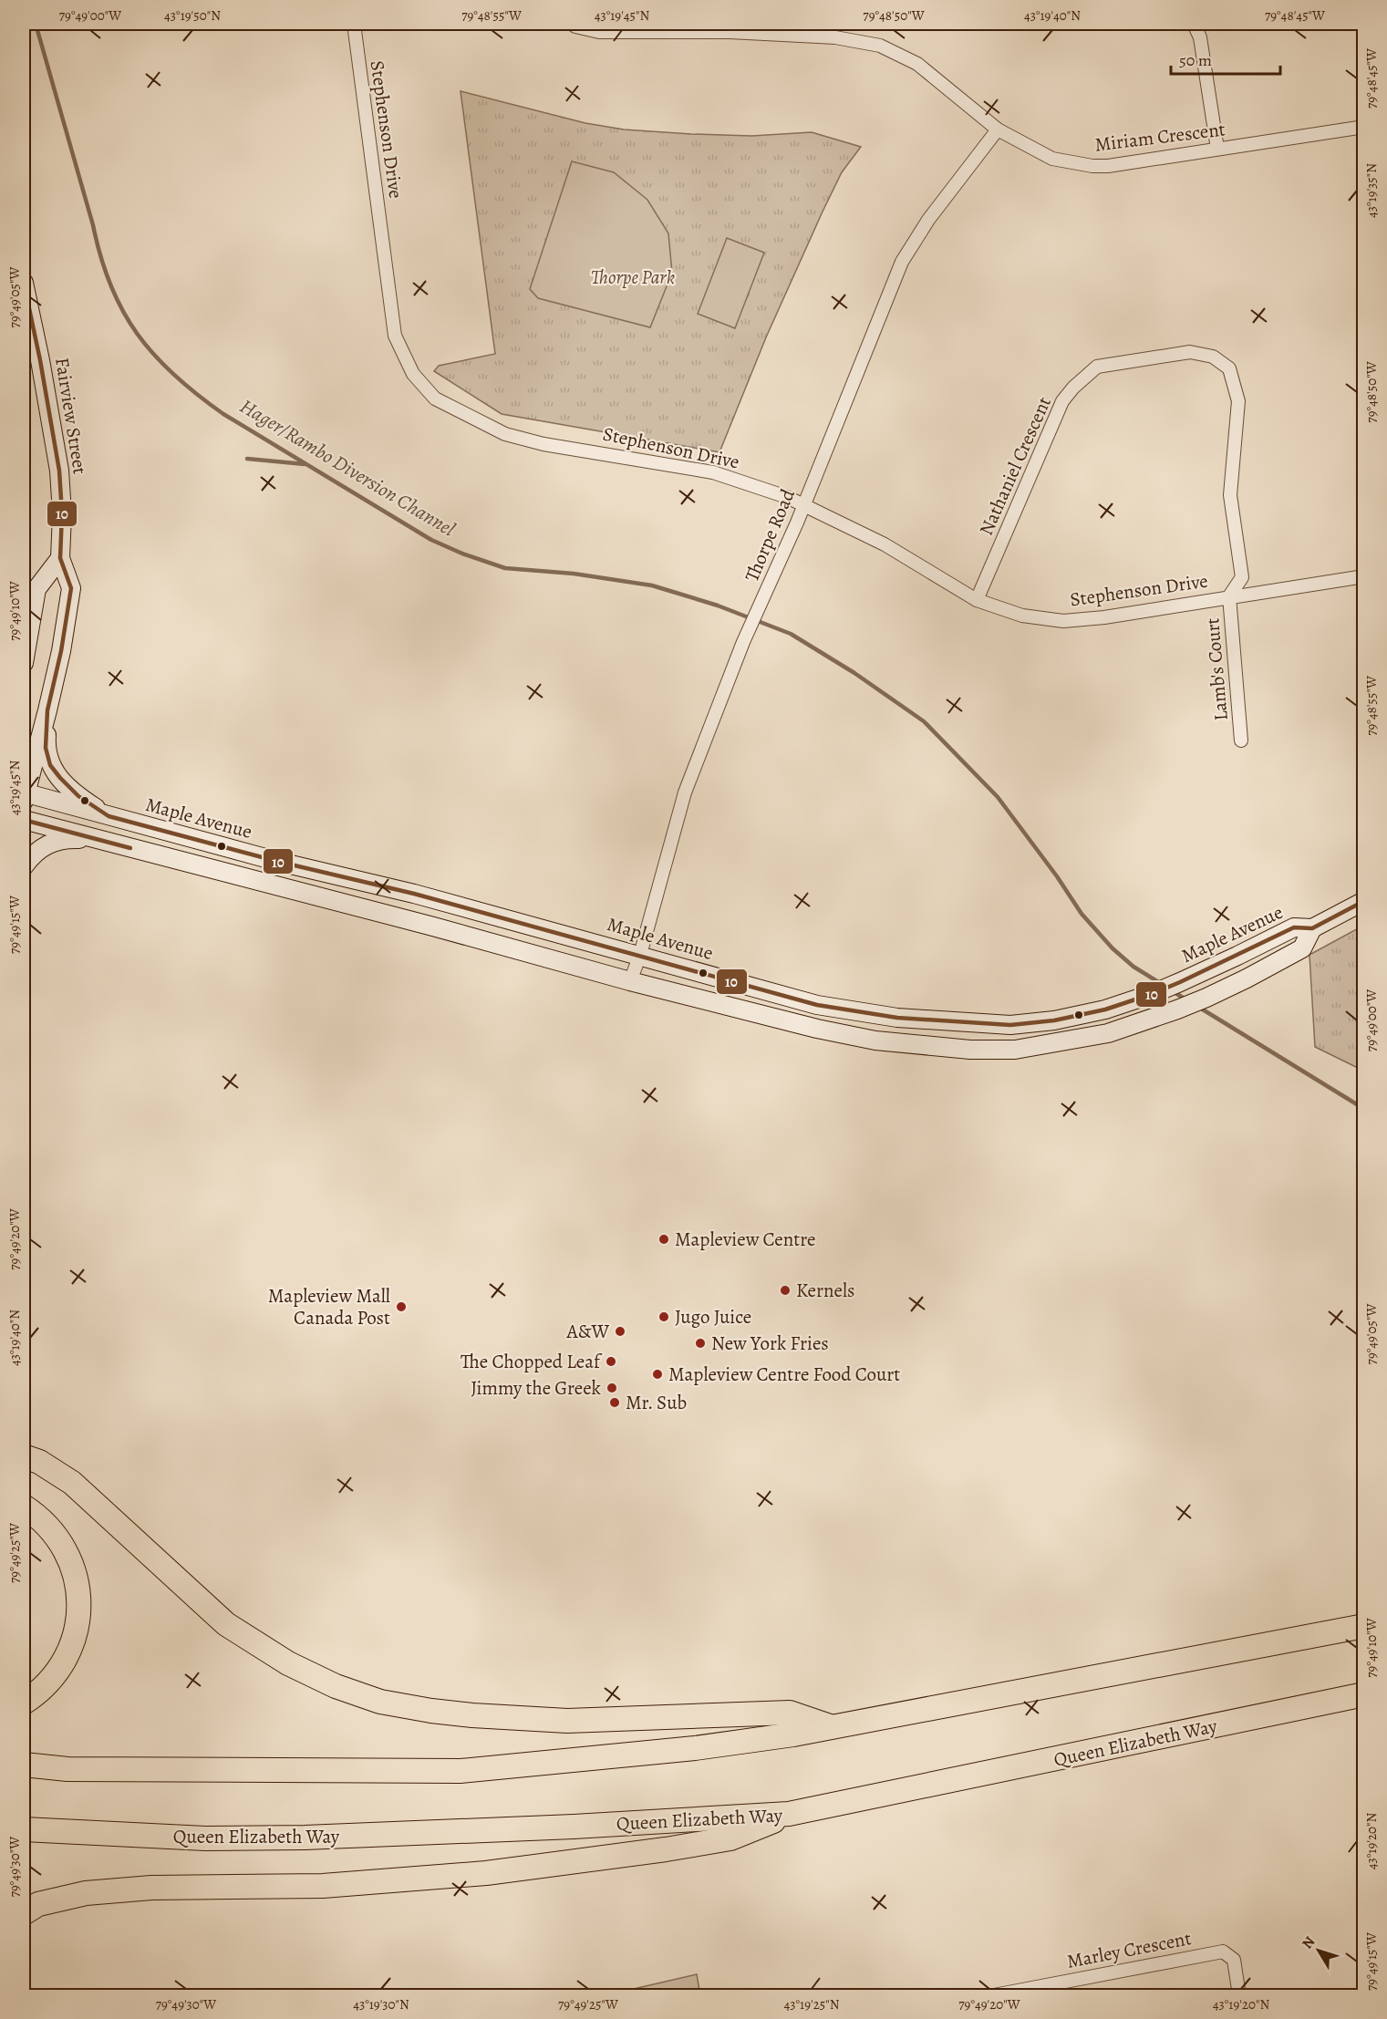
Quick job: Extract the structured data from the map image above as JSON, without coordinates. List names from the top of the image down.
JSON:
{
  "streets": {
    "highway": ["Queen Elizabeth Way"],
    "main road": ["Fairview Street", "Maple Avenue"],
    "street": [
      "Stephenson Drive",
      "Miriam Crescent",
      "Nathaniel Crescent",
      "Thorpe Road",
      "Lamb's Court",
      "Marley Crescent"
    ]
  },
  "crossings": [
    ["Stephenson Drive", "Nathaniel Crescent"],
    ["Stephenson Drive", "Thorpe Road"],
    ["Stephenson Drive", "Lamb's Court"],
    ["Miriam Crescent", "Thorpe Road"],
    ["Fairview Street", "Maple Avenue"],
    ["Nathaniel Crescent", "Lamb's Court"],
    ["Thorpe Road", "Maple Avenue"]
  ],
  "water": ["Hager/Rambo Diversion Channel"],
  "parks": ["Thorpe Park"],
  "places": [
    "Mapleview Centre",
    "Kernels",
    "Mapleview Mall Canada Post",
    "Jugo Juice",
    "A&W",
    "New York Fries",
    "The Chopped Leaf",
    "Mapleview Centre Food Court",
    "Jimmy the Greek",
    "Mr. Sub"
  ],
  "lines": ["transit line 10"],
  "scale_bar": "50 m",
  "north": "top left",
  "coordinates": [
    "79°49'00\"W",
    "43°19'50\"N",
    "79°48'55\"W",
    "43°19'45\"N",
    "79°48'50\"W",
    "43°19'40\"N",
    "79°48'45\"W",
    "43°19'35\"N",
    "79°49'05\"W",
    "79°49'10\"W",
    "79°49'15\"W",
    "79°49'20\"W",
    "79°49'25\"W",
    "43°19'20\"N",
    "79°49'30\"W",
    "43°19'30\"N",
    "43°19'25\"N"
  ]
}
